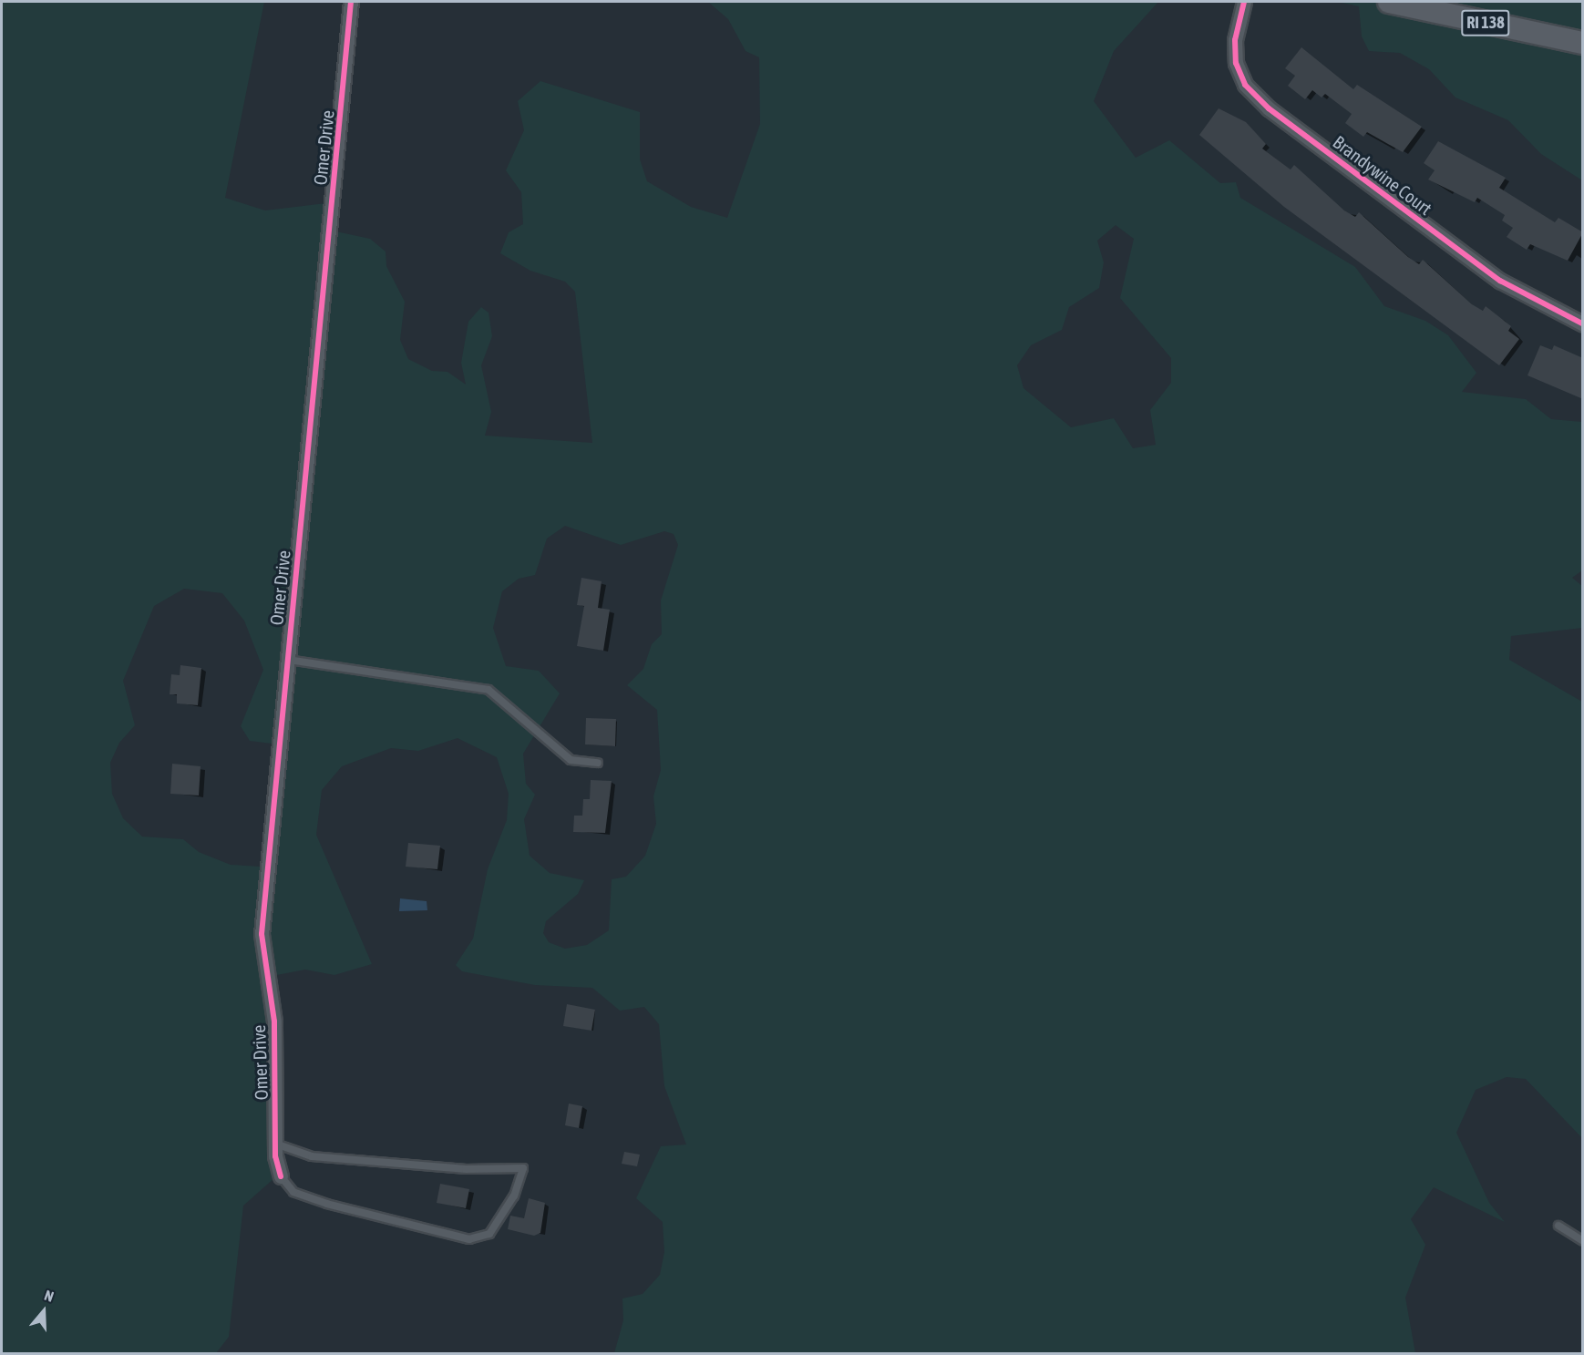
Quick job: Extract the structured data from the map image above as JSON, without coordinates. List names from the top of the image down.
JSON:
{
  "streets": {
    "main road": ["RI 138"],
    "street": ["Omer Drive", "Brandywine Court"]
  },
  "north": "top"
}
